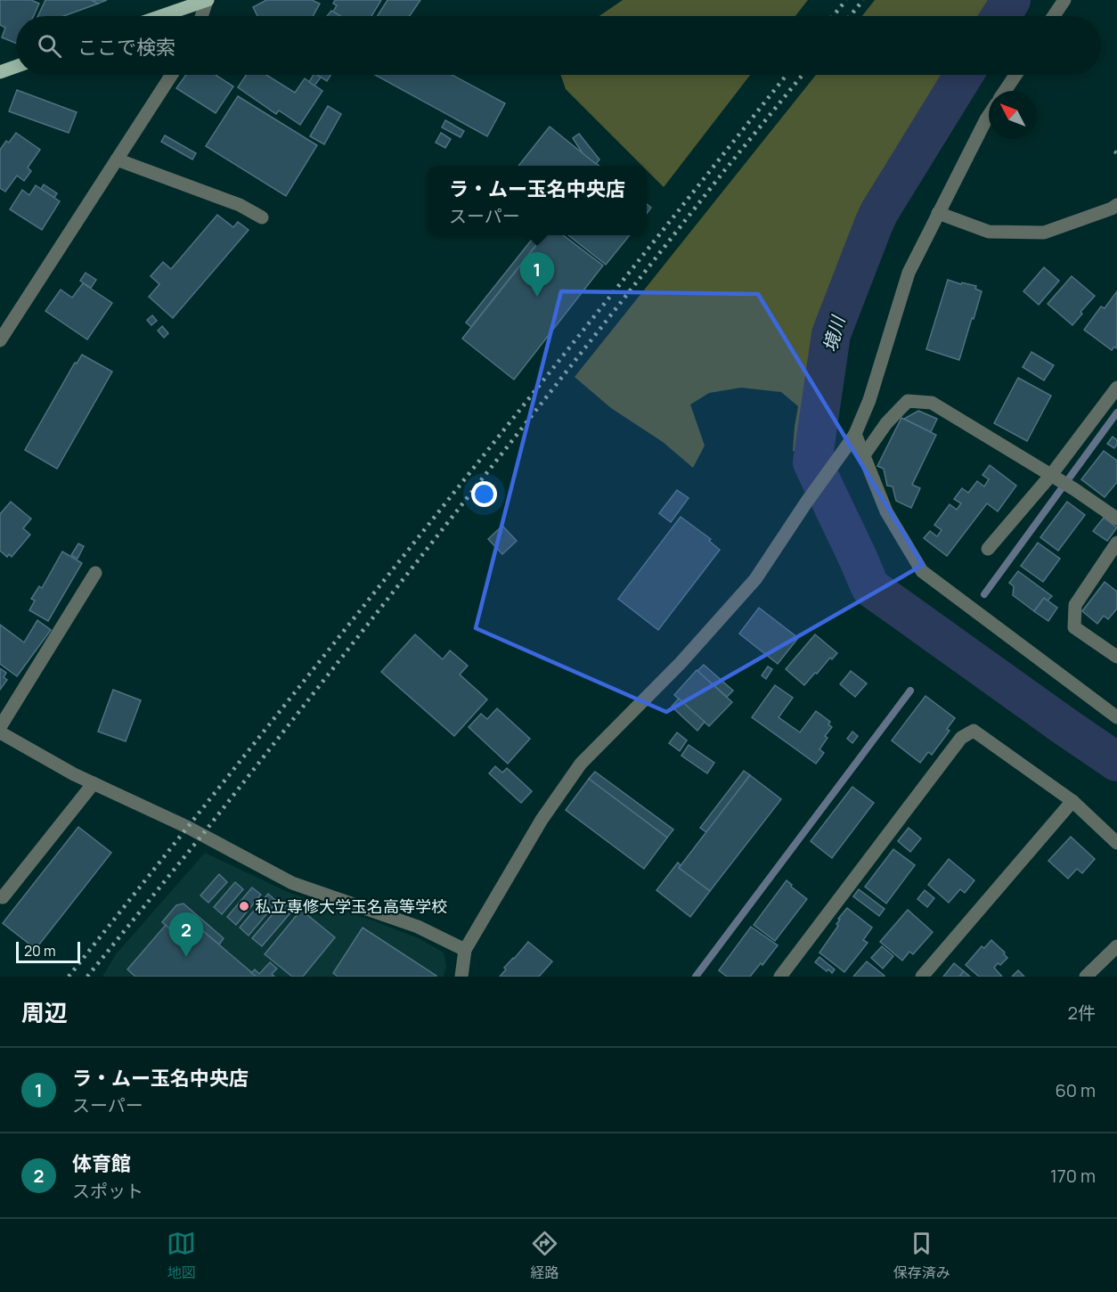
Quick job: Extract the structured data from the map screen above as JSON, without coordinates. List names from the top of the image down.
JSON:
{
  "water": ["境川"],
  "places": ["私立専修大学玉名高等学校"],
  "scale_bar": "20 m",
  "north": "top left",
  "page": {
    "search": "ここで検索",
    "popup": ["ラ・ムー玉名中央店", "スーパー"],
    "pins": ["1", "2"],
    "scale": "20 m",
    "heading": ["周辺", "2件"],
    "list": [
      {
        "mark": "1",
        "name": "ラ・ムー玉名中央店",
        "note": "スーパー",
        "value": "60 m"
      },
      {
        "mark": "2",
        "name": "体育館",
        "note": "スポット",
        "value": "170 m"
      }
    ],
    "nav": ["地図", "経路", "保存済み"]
  }
}
